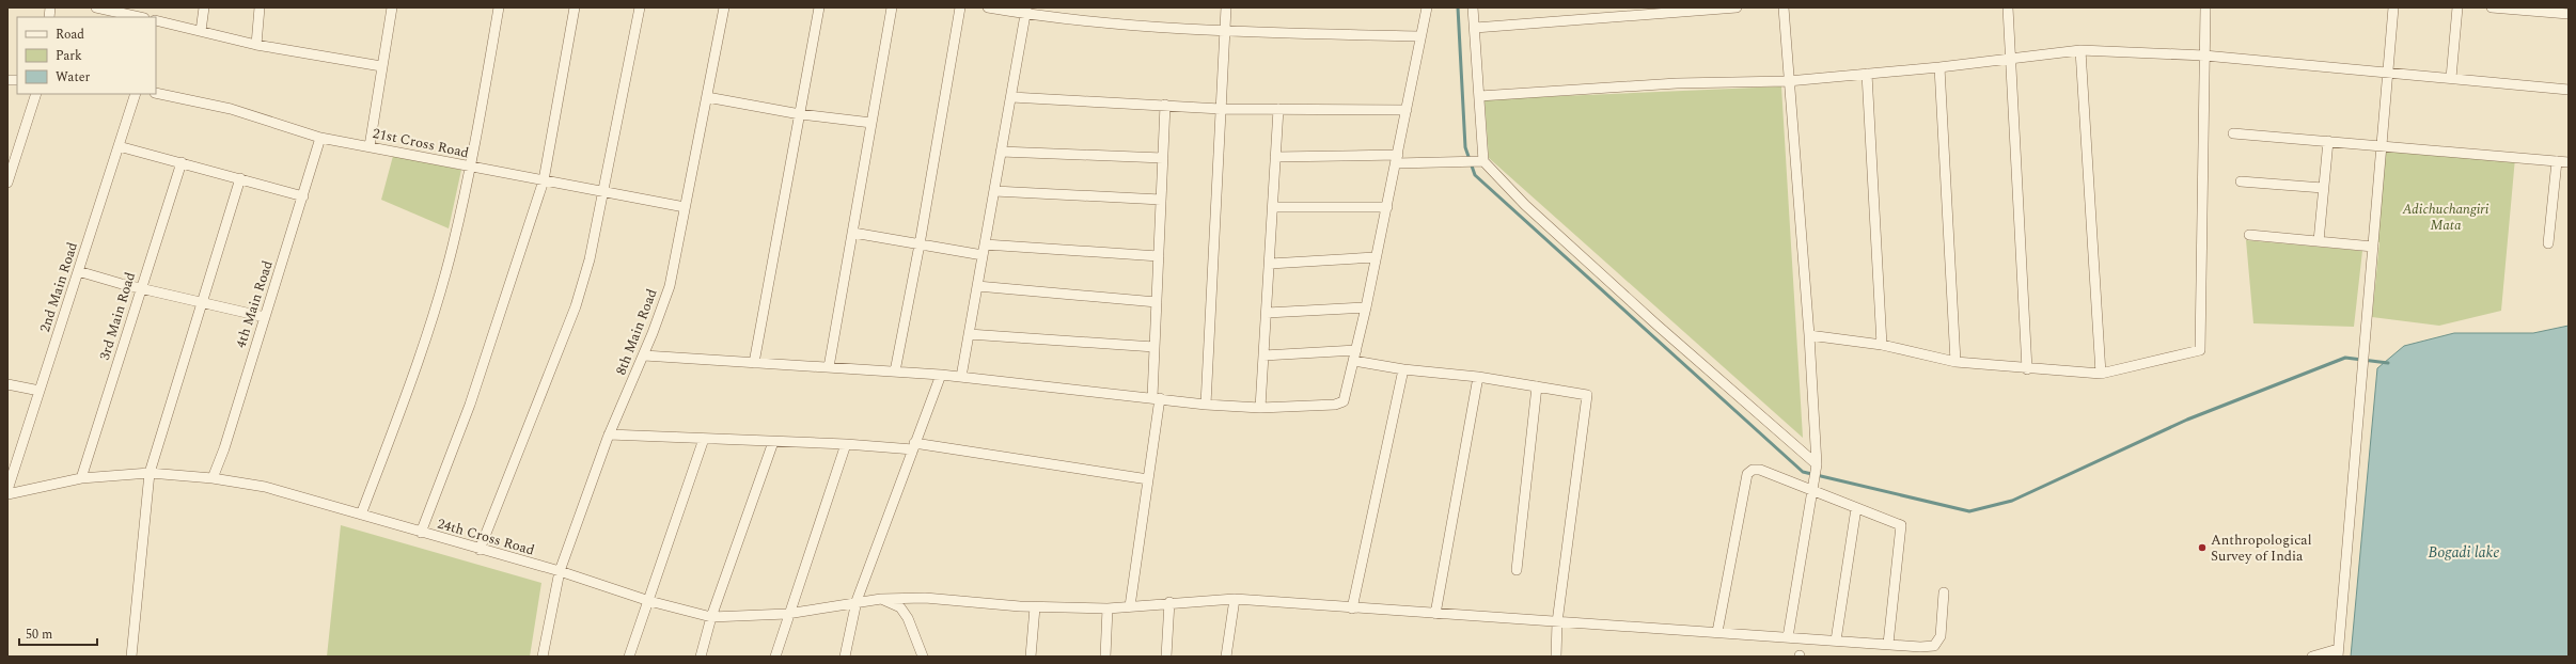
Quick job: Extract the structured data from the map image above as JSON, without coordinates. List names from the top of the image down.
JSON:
{
  "streets": {
    "street": [
      "21st Cross Road",
      "2nd Main Road",
      "4th Main Road",
      "3rd Main Road",
      "8th Main Road",
      "24th Cross Road"
    ]
  },
  "crossings": [
    ["21st Cross Road", "4th Main Road"],
    ["21st Cross Road", "8th Main Road"],
    ["4th Main Road", "24th Cross Road"],
    ["3rd Main Road", "24th Cross Road"],
    ["8th Main Road", "24th Cross Road"]
  ],
  "water": ["Bogadi lake"],
  "parks": ["Adichuchangiri Mata"],
  "places": ["Anthropological Survey of India"],
  "legend": ["Road", "Park", "Water"],
  "scale_bar": "50 m"
}
